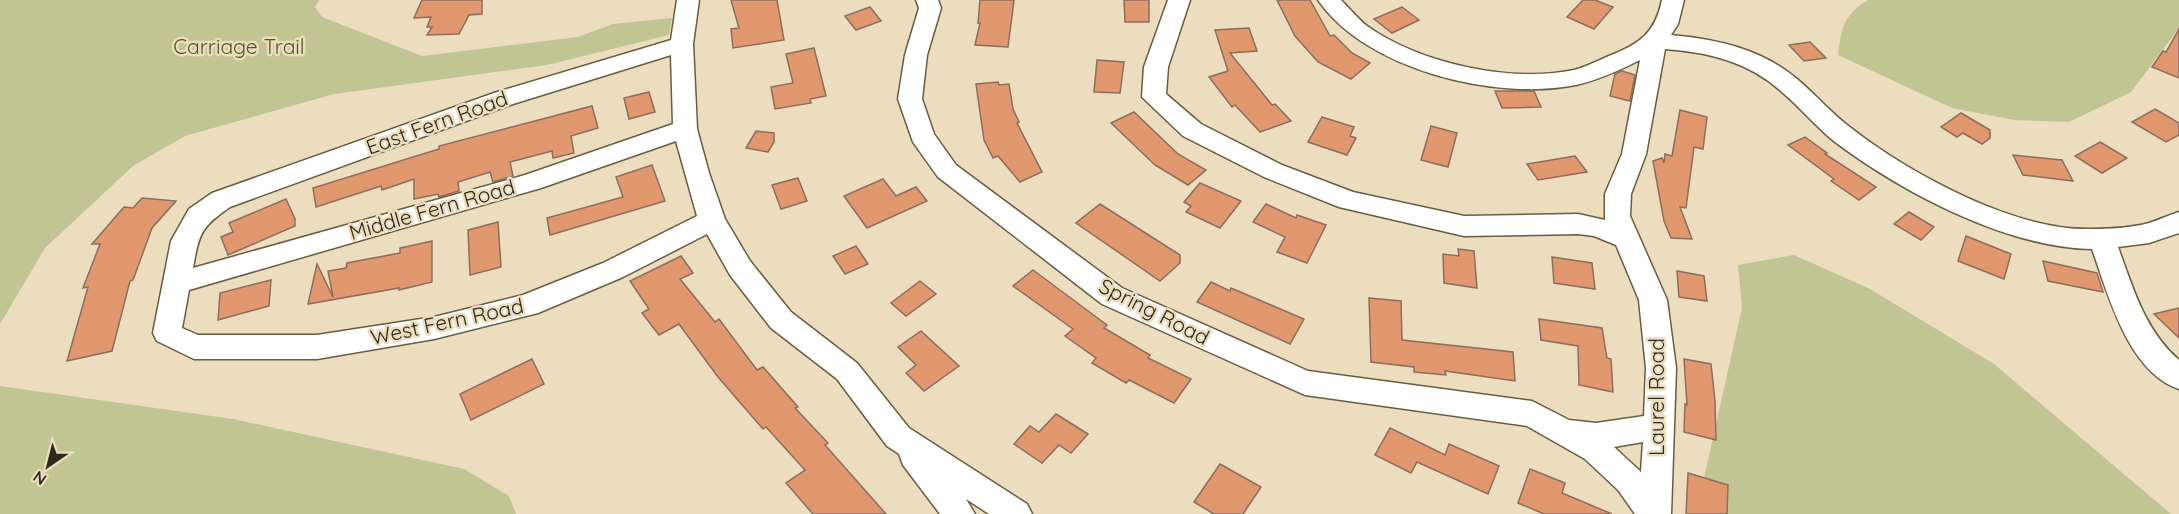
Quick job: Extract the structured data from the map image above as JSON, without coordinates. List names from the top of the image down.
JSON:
{
  "streets": {
    "street": [
      "East Fern Road",
      "Middle Fern Road",
      "Spring Road",
      "West Fern Road",
      "Laurel Road"
    ]
  },
  "crossings": [
    ["East Fern Road", "Middle Fern Road"],
    ["East Fern Road", "West Fern Road"],
    ["Middle Fern Road", "West Fern Road"],
    ["Spring Road", "Laurel Road"]
  ],
  "parks": ["Carriage Trail"],
  "north": "bottom left"
}
